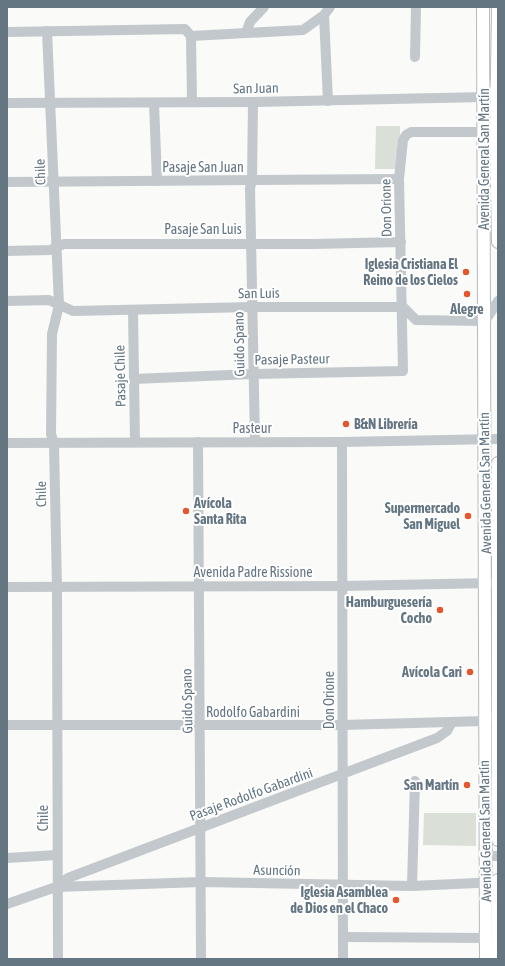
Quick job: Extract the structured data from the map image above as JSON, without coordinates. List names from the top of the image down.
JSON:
{
  "streets": {
    "main road": ["Avenida General San Martín"],
    "street": [
      "San Juan",
      "Pasaje San Juan",
      "Chile",
      "Don Orione",
      "Pasaje San Luis",
      "San Luis",
      "Guido Spano",
      "Pasaje Pasteur",
      "Pasaje Chile",
      "Pasteur",
      "Avenida Padre Rissione",
      "Rodolfo Gabardini",
      "Pasaje Rodolfo Gabardini",
      "Asunción"
    ]
  },
  "crossings": [
    ["San Juan", "Avenida General San Martín"],
    ["San Juan", "Chile"],
    ["San Juan", "Guido Spano"],
    ["Avenida General San Martín", "Don Orione"],
    ["Avenida General San Martín", "Pasteur"],
    ["Avenida General San Martín", "Avenida Padre Rissione"],
    ["Avenida General San Martín", "Rodolfo Gabardini"],
    ["Avenida General San Martín", "Asunción"],
    ["Pasaje San Juan", "Chile"],
    ["Pasaje San Juan", "Don Orione"],
    ["Pasaje San Juan", "Guido Spano"],
    ["Chile", "Pasaje San Luis"],
    ["Chile", "San Luis"],
    ["Chile", "Pasteur"],
    ["Chile", "Avenida Padre Rissione"],
    ["Chile", "Rodolfo Gabardini"],
    ["Chile", "Pasaje Rodolfo Gabardini"],
    ["Chile", "Asunción"],
    ["Don Orione", "Pasaje San Luis"],
    ["Don Orione", "San Luis"],
    ["Don Orione", "Pasaje Pasteur"],
    ["Don Orione", "Pasteur"],
    ["Don Orione", "Avenida Padre Rissione"],
    ["Don Orione", "Rodolfo Gabardini"],
    ["Don Orione", "Pasaje Rodolfo Gabardini"],
    ["Don Orione", "Asunción"],
    ["Pasaje San Luis", "Guido Spano"],
    ["San Luis", "Guido Spano"],
    ["San Luis", "Pasaje Chile"],
    ["Guido Spano", "Pasaje Pasteur"],
    ["Guido Spano", "Pasteur"],
    ["Guido Spano", "Avenida Padre Rissione"],
    ["Guido Spano", "Rodolfo Gabardini"],
    ["Guido Spano", "Pasaje Rodolfo Gabardini"],
    ["Guido Spano", "Asunción"],
    ["Pasaje Pasteur", "Pasaje Chile"],
    ["Pasaje Chile", "Pasteur"],
    ["Rodolfo Gabardini", "Pasaje Rodolfo Gabardini"],
    ["Pasaje Rodolfo Gabardini", "Asunción"]
  ],
  "places": [
    "Iglesia Cristiana El Reino de los Cielos",
    "Alegre",
    "B&N Librería",
    "Avícola Santa Rita",
    "Supermercado San Miguel",
    "Hamburguesería Cocho",
    "Avícola Cari",
    "San Martín",
    "Iglesia Asamblea de Dios en el Chaco"
  ]
}
